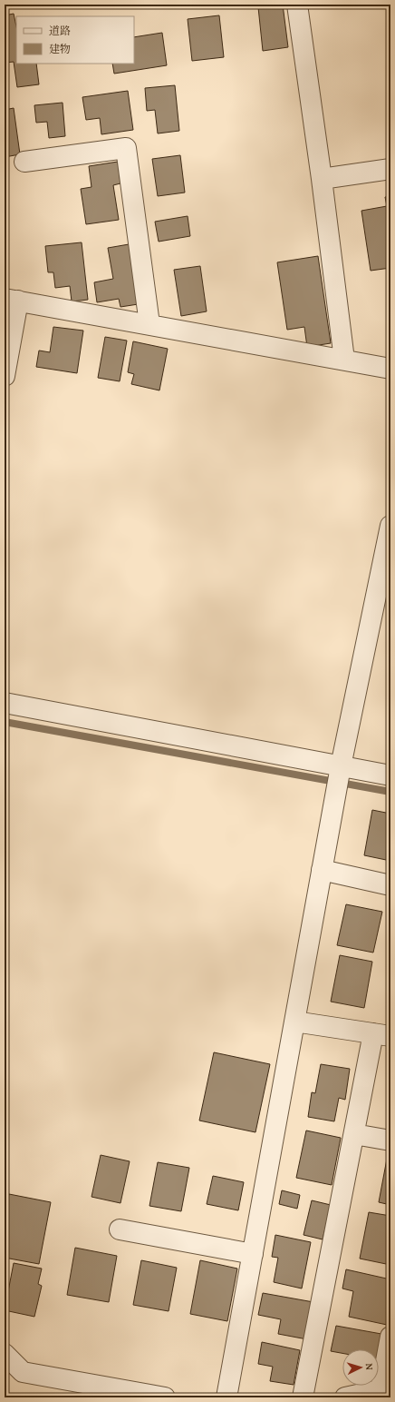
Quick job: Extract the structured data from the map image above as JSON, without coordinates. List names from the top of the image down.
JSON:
{
  "legend": ["道路", "建物"],
  "north": "right"
}
